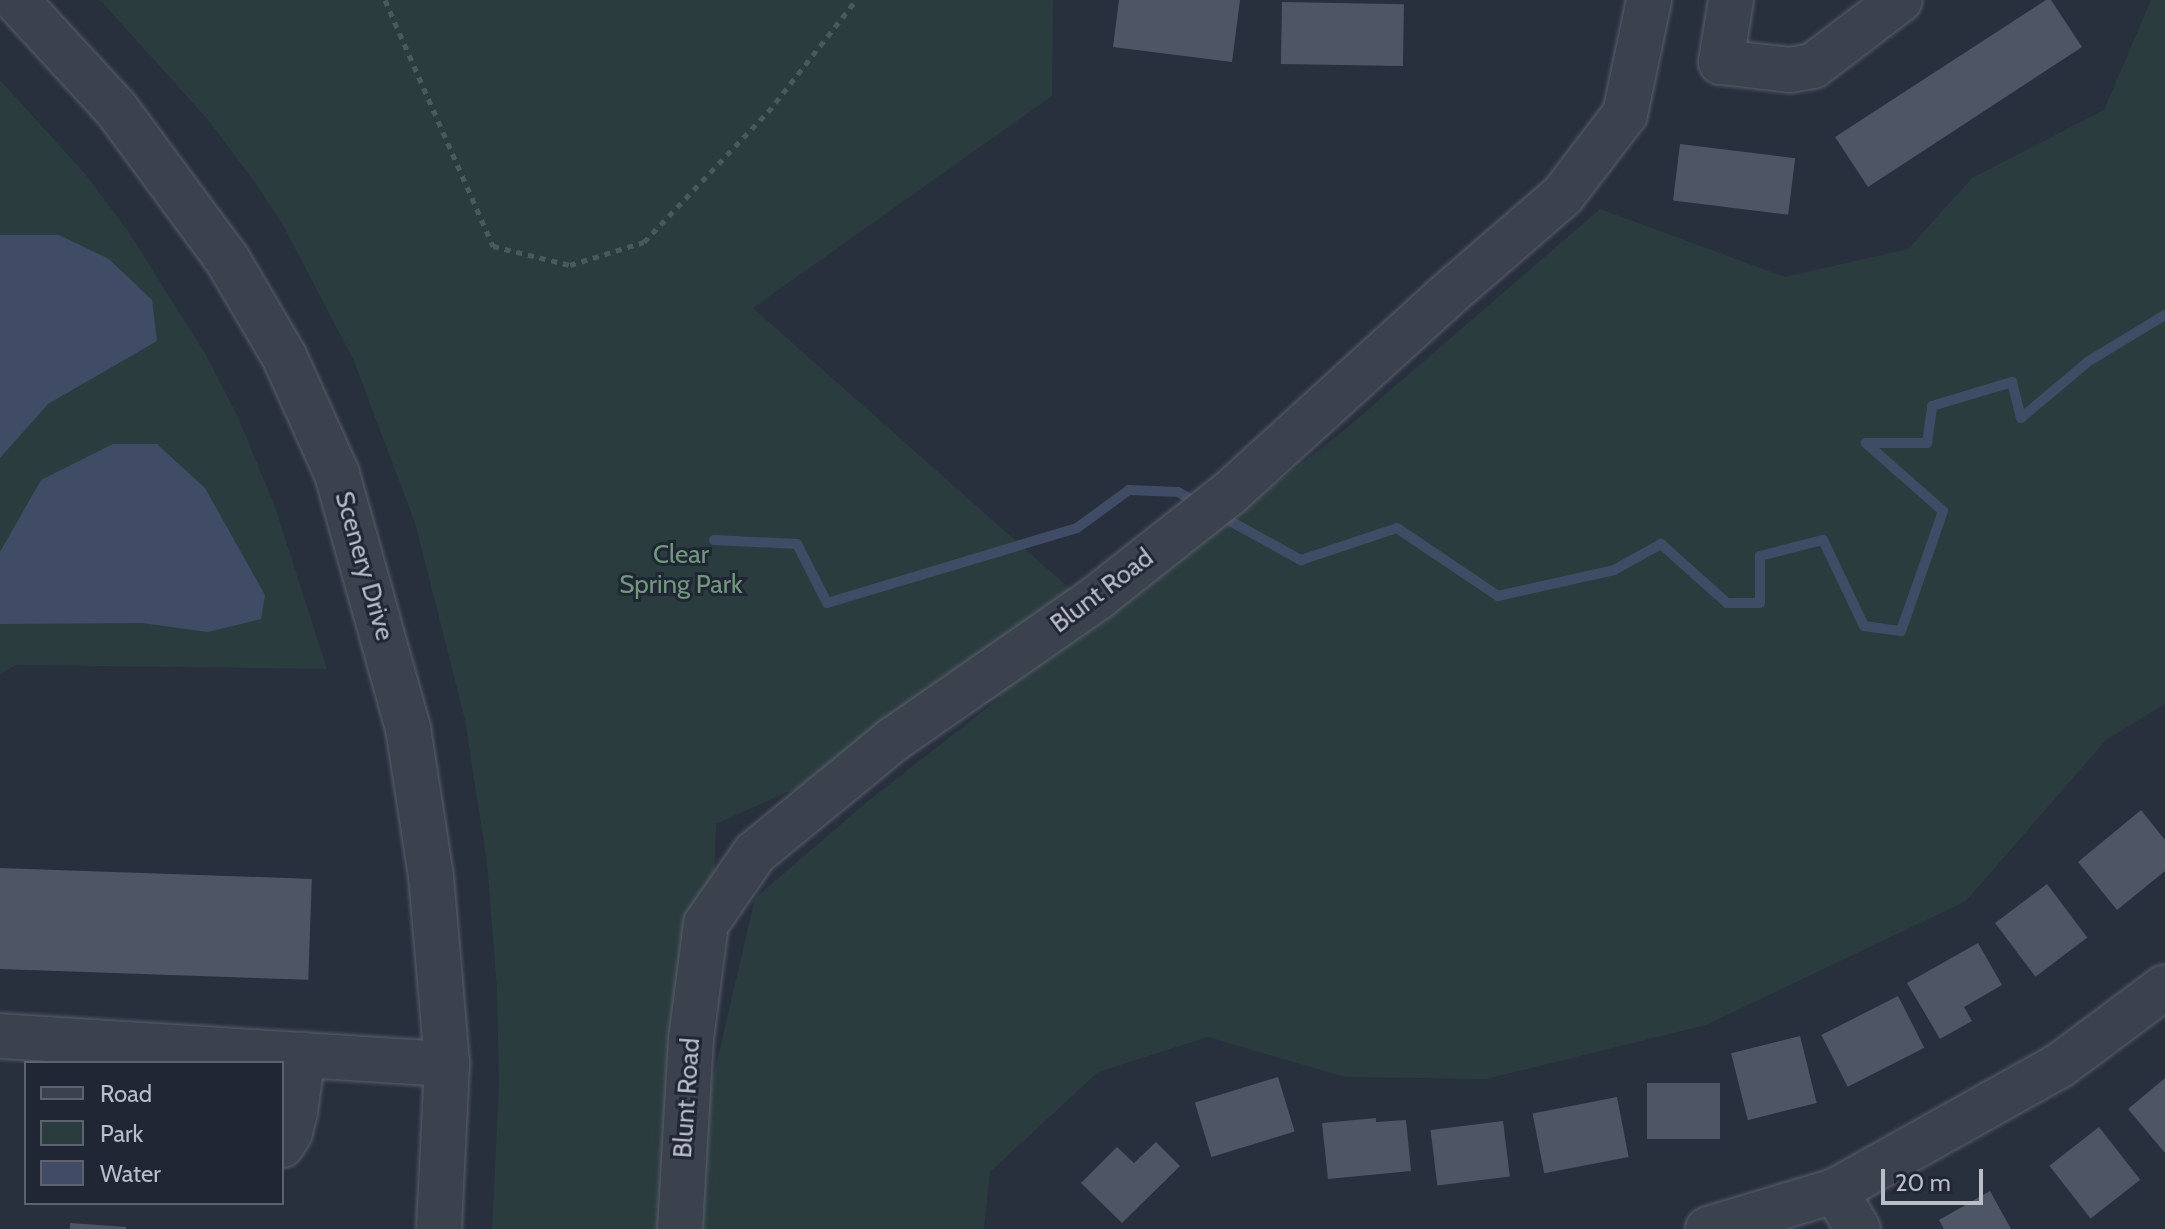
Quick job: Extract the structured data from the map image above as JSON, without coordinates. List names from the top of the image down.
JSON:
{
  "streets": {
    "street": ["Scenery Drive", "Blunt Road"]
  },
  "parks": ["Clear Spring Park"],
  "legend": ["Road", "Park", "Water"],
  "scale_bar": "20 m"
}
